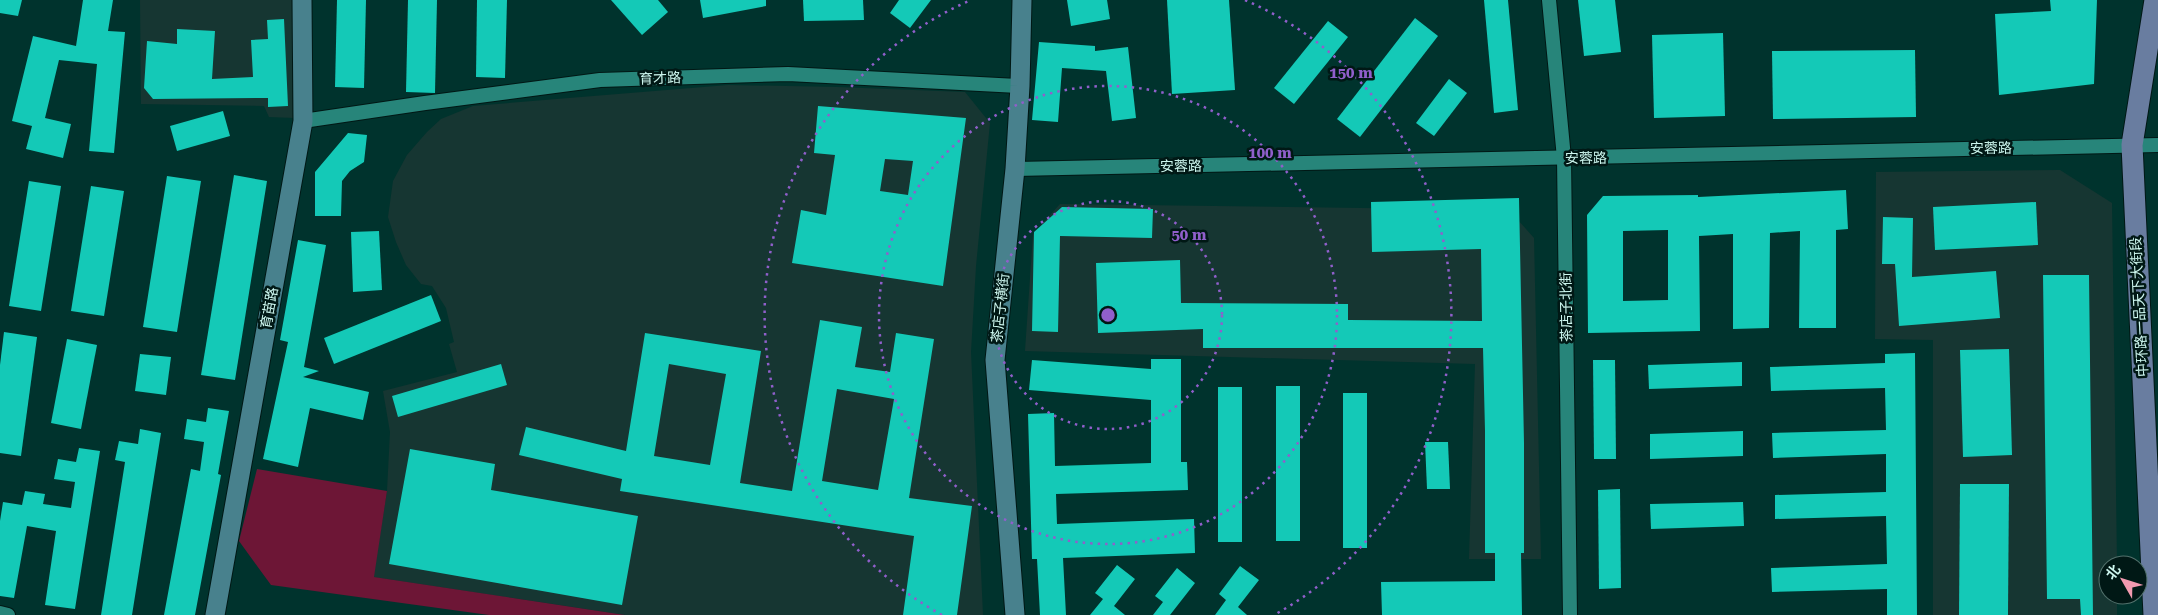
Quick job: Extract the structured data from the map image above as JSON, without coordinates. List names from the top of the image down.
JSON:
{
  "streets": {
    "main road": ["中环路一品天下大街段"],
    "street": [
      "育才路",
      "安蓉路",
      "茶店子北街",
      "育苗路",
      "茶店子横街"
    ]
  },
  "crossings": [
    ["育才路", "育苗路"],
    ["育才路", "茶店子横街"],
    ["安蓉路", "茶店子北街"],
    ["安蓉路", "中环路一品天下大街段"],
    ["安蓉路", "茶店子横街"]
  ],
  "north": "top left",
  "rings": ["150 m", "100 m", "50 m"]
}
